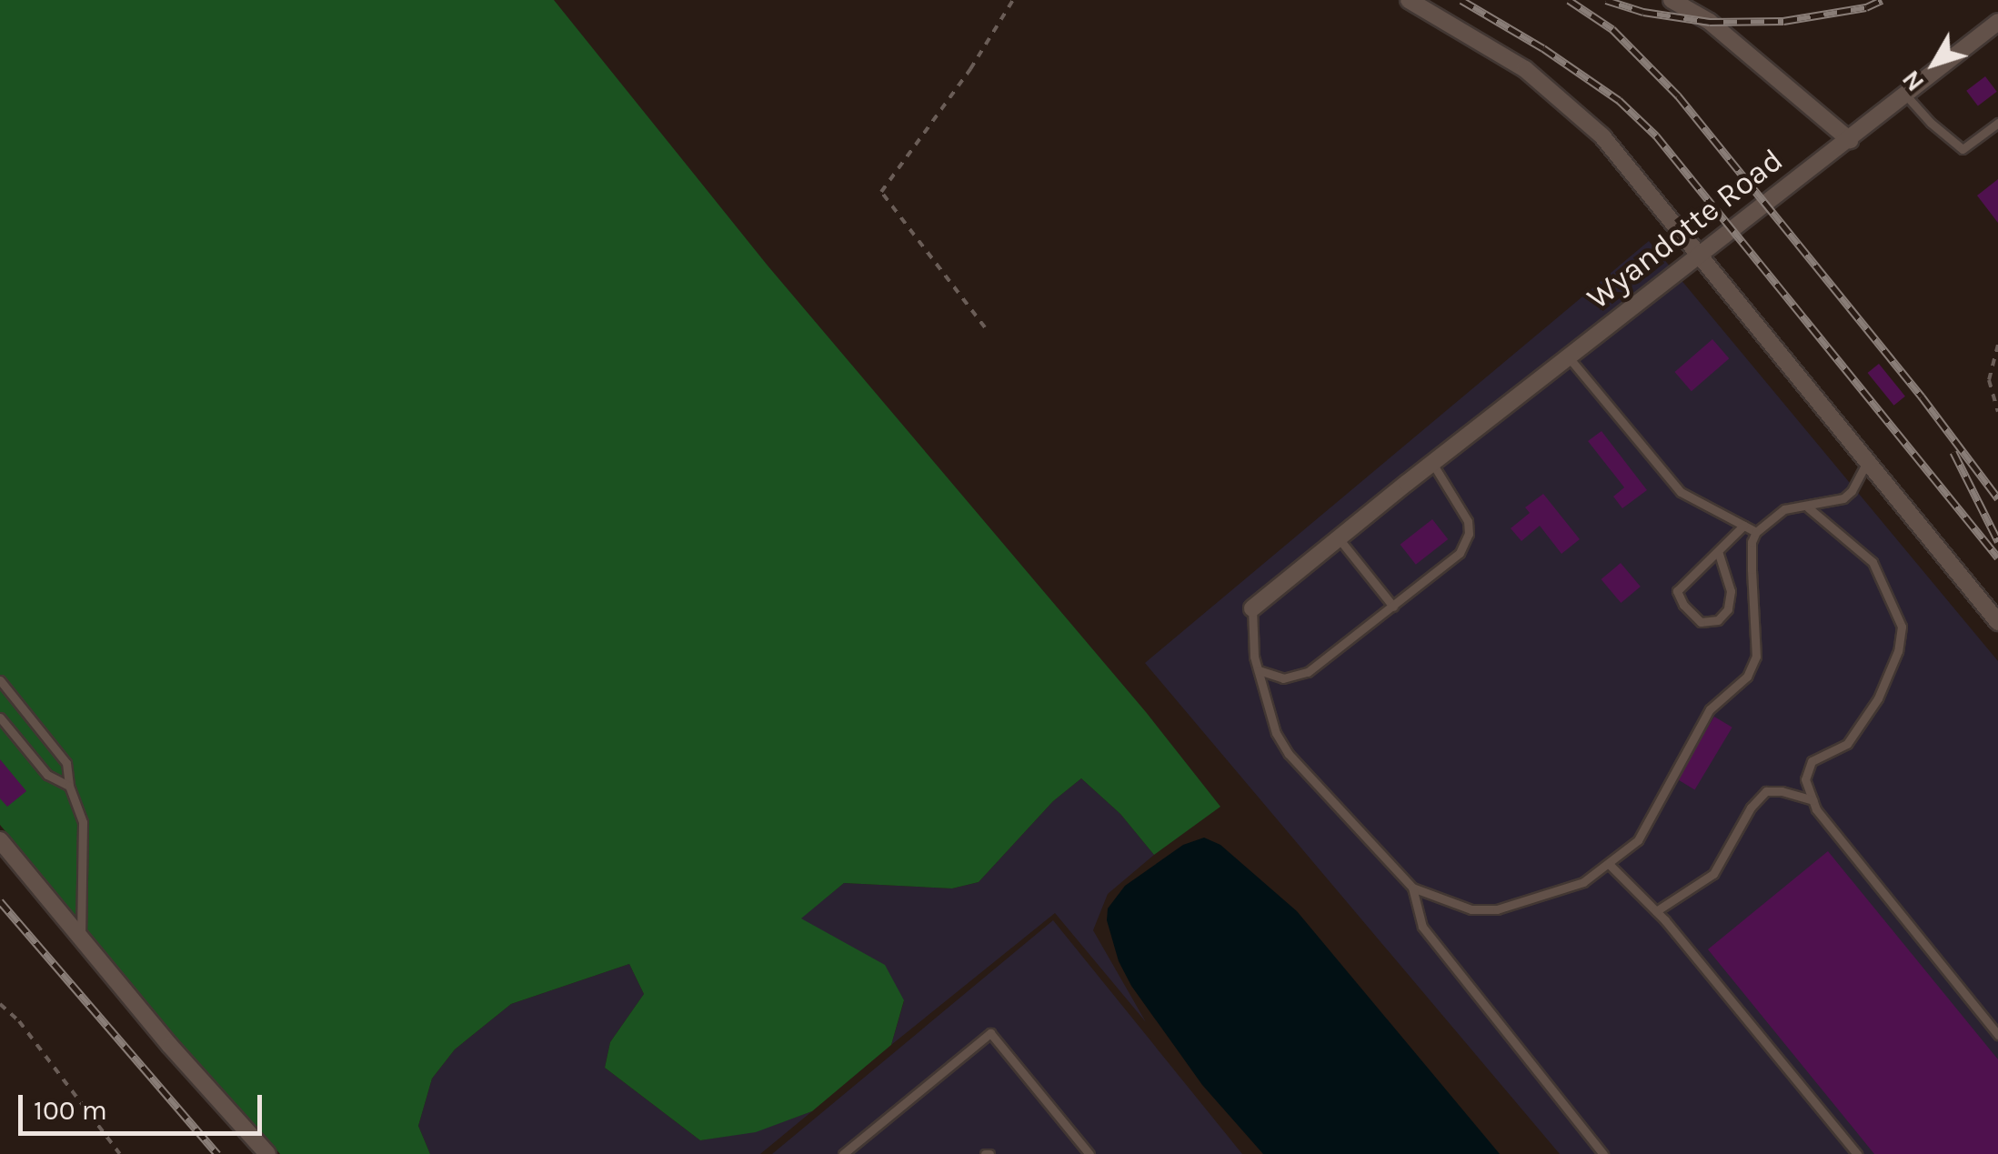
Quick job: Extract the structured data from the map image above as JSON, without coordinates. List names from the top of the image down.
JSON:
{
  "streets": {
    "street": ["Wyandotte Road"]
  },
  "scale_bar": "100 m",
  "north": "bottom left"
}
